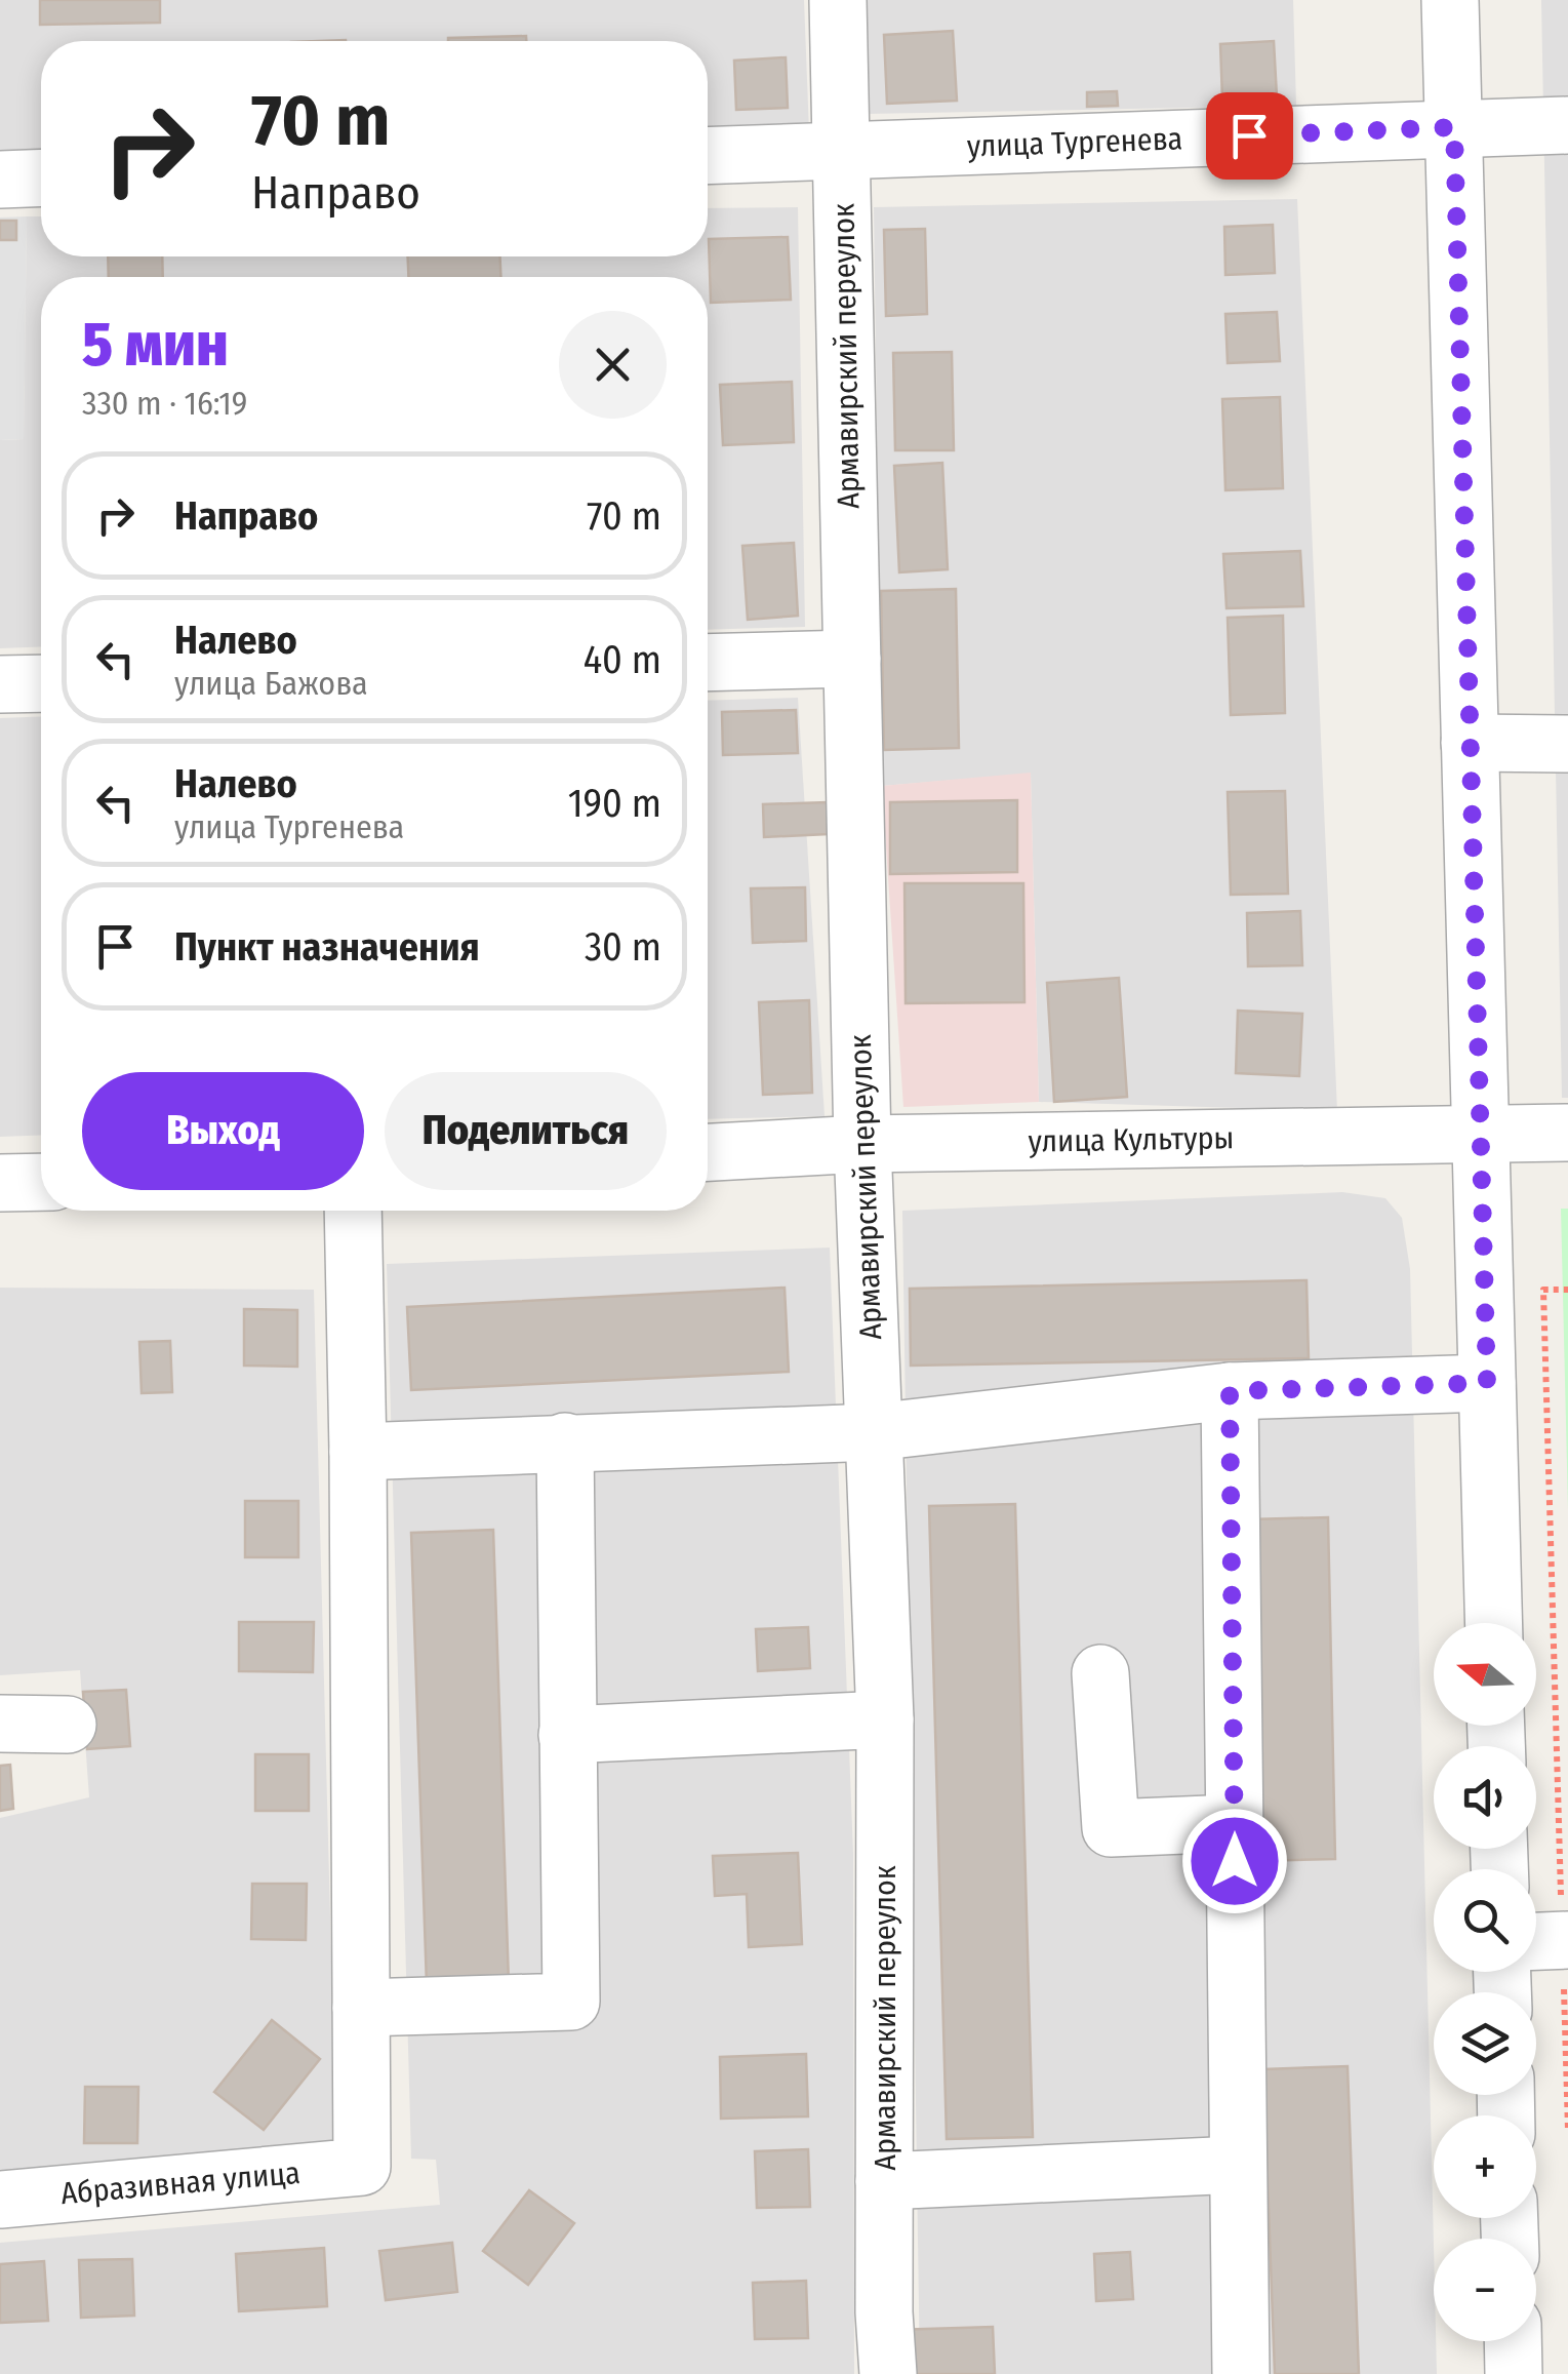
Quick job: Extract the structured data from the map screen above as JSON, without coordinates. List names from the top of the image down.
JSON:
{
  "streets": {
    "street": [
      "улица Тургенева",
      "Армавирский переулок",
      "улица Культуры",
      "Абразивная улица"
    ]
  },
  "crossings": [
    ["улица Тургенева", "Армавирский переулок"],
    ["Армавирский переулок", "улица Культуры"]
  ],
  "north": "left",
  "page": {
    "turn": ["70 m", "Направо"],
    "heading": ["5 мин", "330 m · 16:19"],
    "list": [
      {
        "name": "Направо",
        "value": "70 m"
      },
      {
        "name": "Налево",
        "note": "улица Бажова",
        "value": "40 m"
      },
      {
        "name": "Налево",
        "note": "улица Тургенева",
        "value": "190 m"
      },
      {
        "name": "Пункт назначения",
        "value": "30 m"
      }
    ],
    "buttons": ["Выход", "Поделиться"],
    "map_buttons": ["+", "−"]
  }
}
